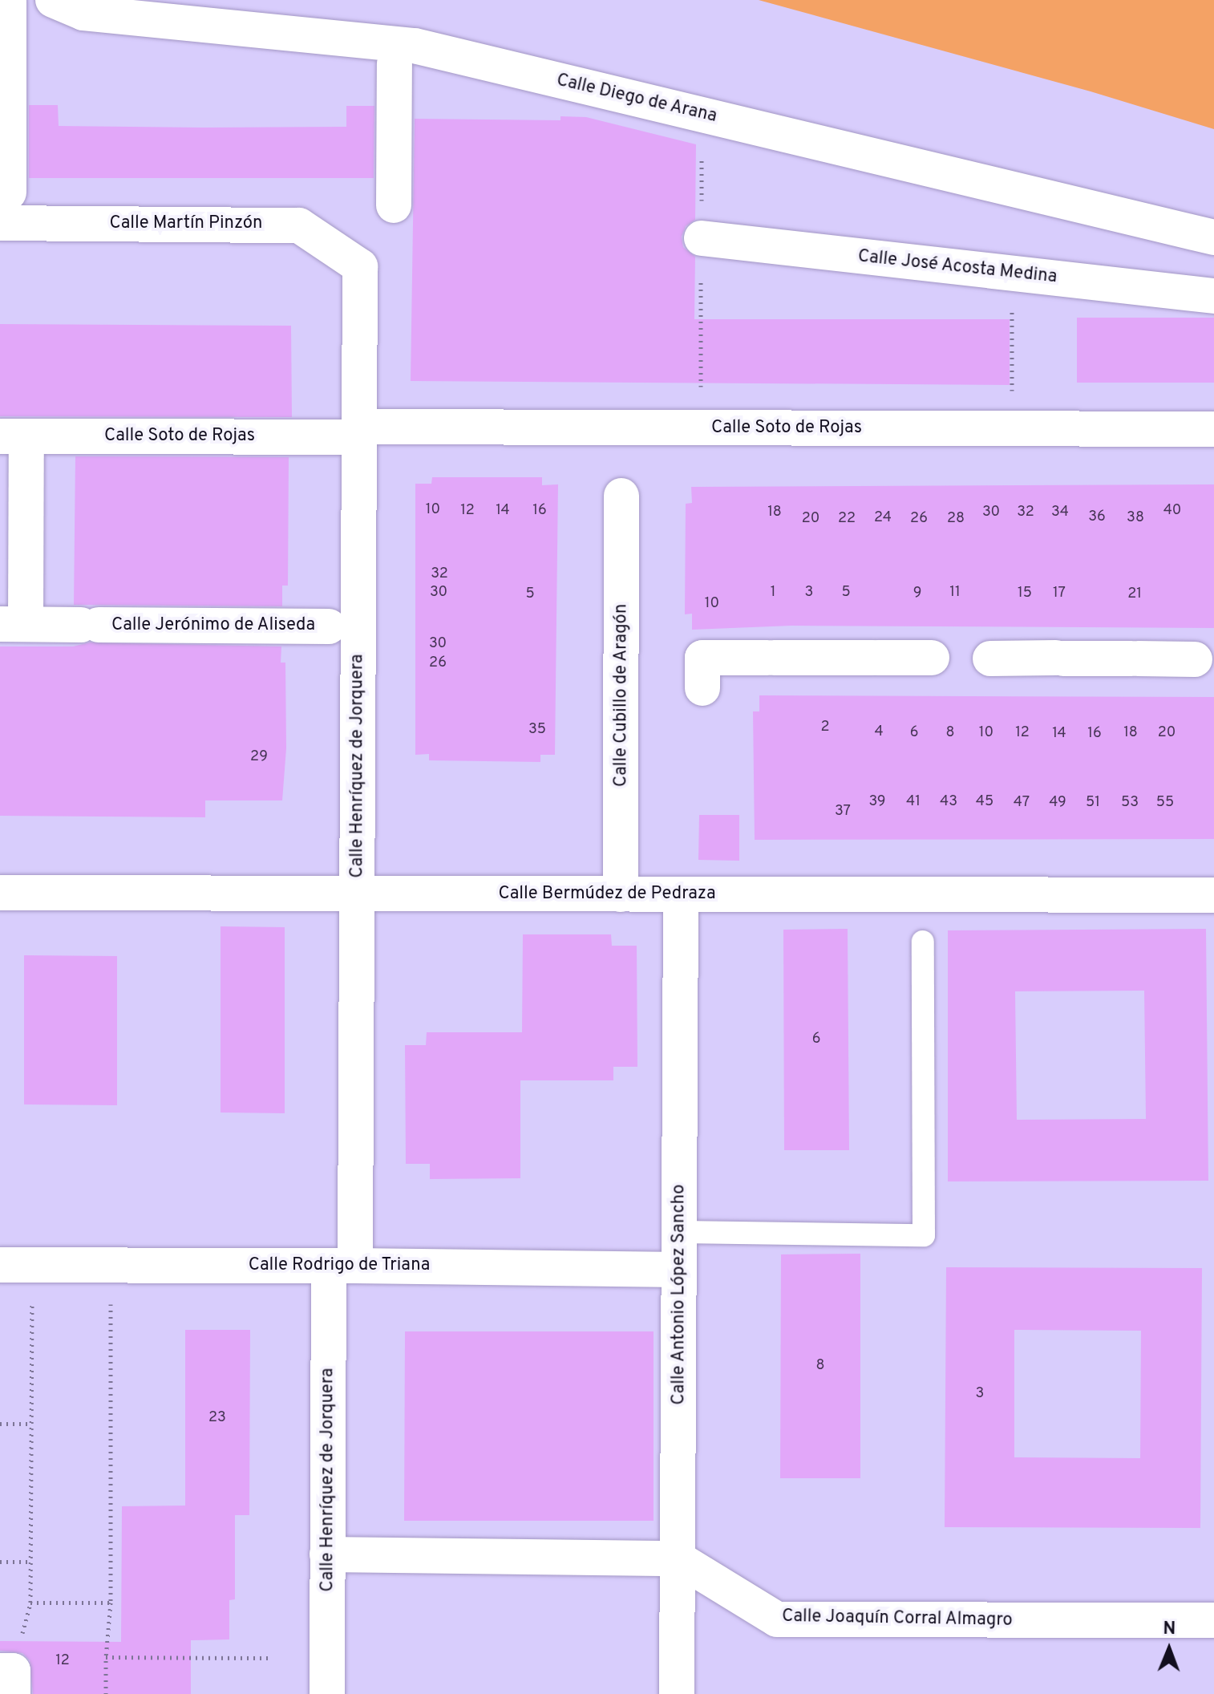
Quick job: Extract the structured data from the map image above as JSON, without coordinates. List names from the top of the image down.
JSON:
{
  "streets": {
    "street": [
      "Calle Diego de Arana",
      "Calle Martín Pinzón",
      "Calle José Acosta Medina",
      "Calle Soto de Rojas",
      "Calle Jerónimo de Aliseda",
      "Calle Cubillo de Aragón",
      "Calle Henríquez de Jorquera",
      "Calle Bermúdez de Pedraza",
      "Calle Rodrigo de Triana",
      "Calle Antonio López Sancho",
      "Calle Joaquín Corral Almagro"
    ]
  },
  "crossings": [
    ["Calle Martín Pinzón", "Calle Henríquez de Jorquera"],
    ["Calle Soto de Rojas", "Calle Henríquez de Jorquera"],
    ["Calle Cubillo de Aragón", "Calle Bermúdez de Pedraza"],
    ["Calle Henríquez de Jorquera", "Calle Bermúdez de Pedraza"],
    ["Calle Henríquez de Jorquera", "Calle Rodrigo de Triana"],
    ["Calle Bermúdez de Pedraza", "Calle Antonio López Sancho"],
    ["Calle Rodrigo de Triana", "Calle Antonio López Sancho"],
    ["Calle Antonio López Sancho", "Calle Joaquín Corral Almagro"]
  ],
  "house_numbers": [
    "10",
    "12",
    "14",
    "16",
    "40",
    "18",
    "30",
    "32",
    "34",
    "36",
    "24",
    "38",
    "20",
    "22",
    "26",
    "28",
    "32",
    "30",
    "1",
    "3",
    "5",
    "11",
    "9",
    "15",
    "17",
    "5",
    "21",
    "10",
    "30",
    "26",
    "2",
    "35",
    "4",
    "6",
    "8",
    "10",
    "12",
    "18",
    "20",
    "14",
    "16",
    "29",
    "39",
    "41",
    "43",
    "45",
    "47",
    "49",
    "51",
    "53",
    "55",
    "37",
    "6",
    "8",
    "3",
    "23",
    "12"
  ],
  "north": "top"
}
